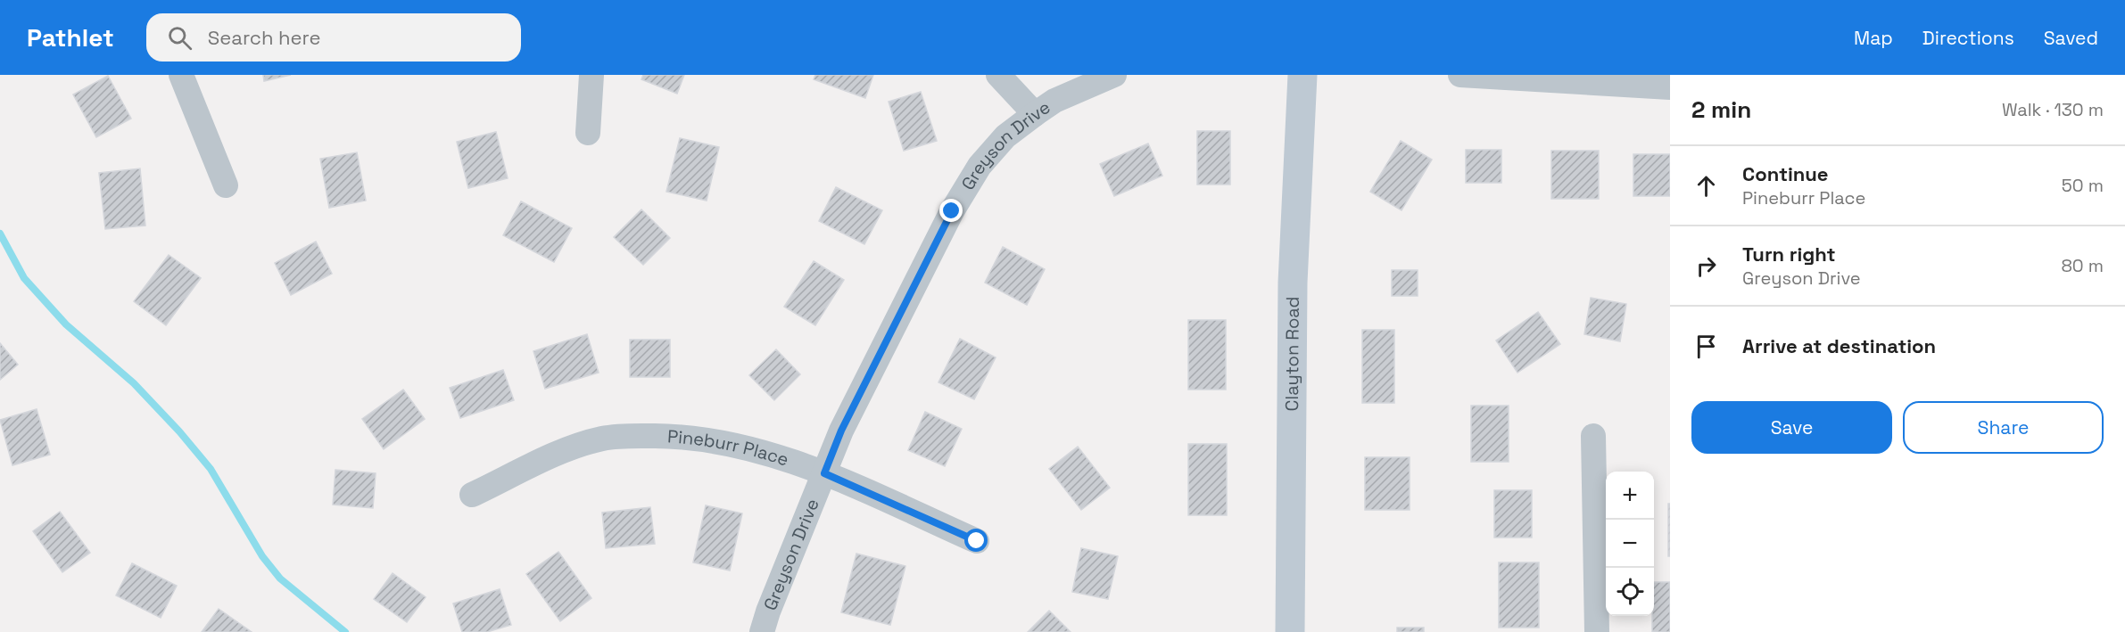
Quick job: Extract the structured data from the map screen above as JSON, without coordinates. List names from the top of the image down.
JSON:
{
  "streets": {
    "street": ["Greyson Drive", "Clayton Road", "Pineburr Place"]
  },
  "crossings": [
    ["Greyson Drive", "Pineburr Place"]
  ],
  "page": {
    "header": "Pathlet",
    "search": "Search here",
    "nav": ["Map", "Directions", "Saved"],
    "heading": ["2 min", "Walk · 130 m"],
    "list": [
      ["Continue", "Pineburr Place", "50 m"],
      ["Turn right", "Greyson Drive", "80 m"],
      "Arrive at destination"
    ],
    "buttons": ["Save", "Share"],
    "map_buttons": ["+", "−"]
  }
}
